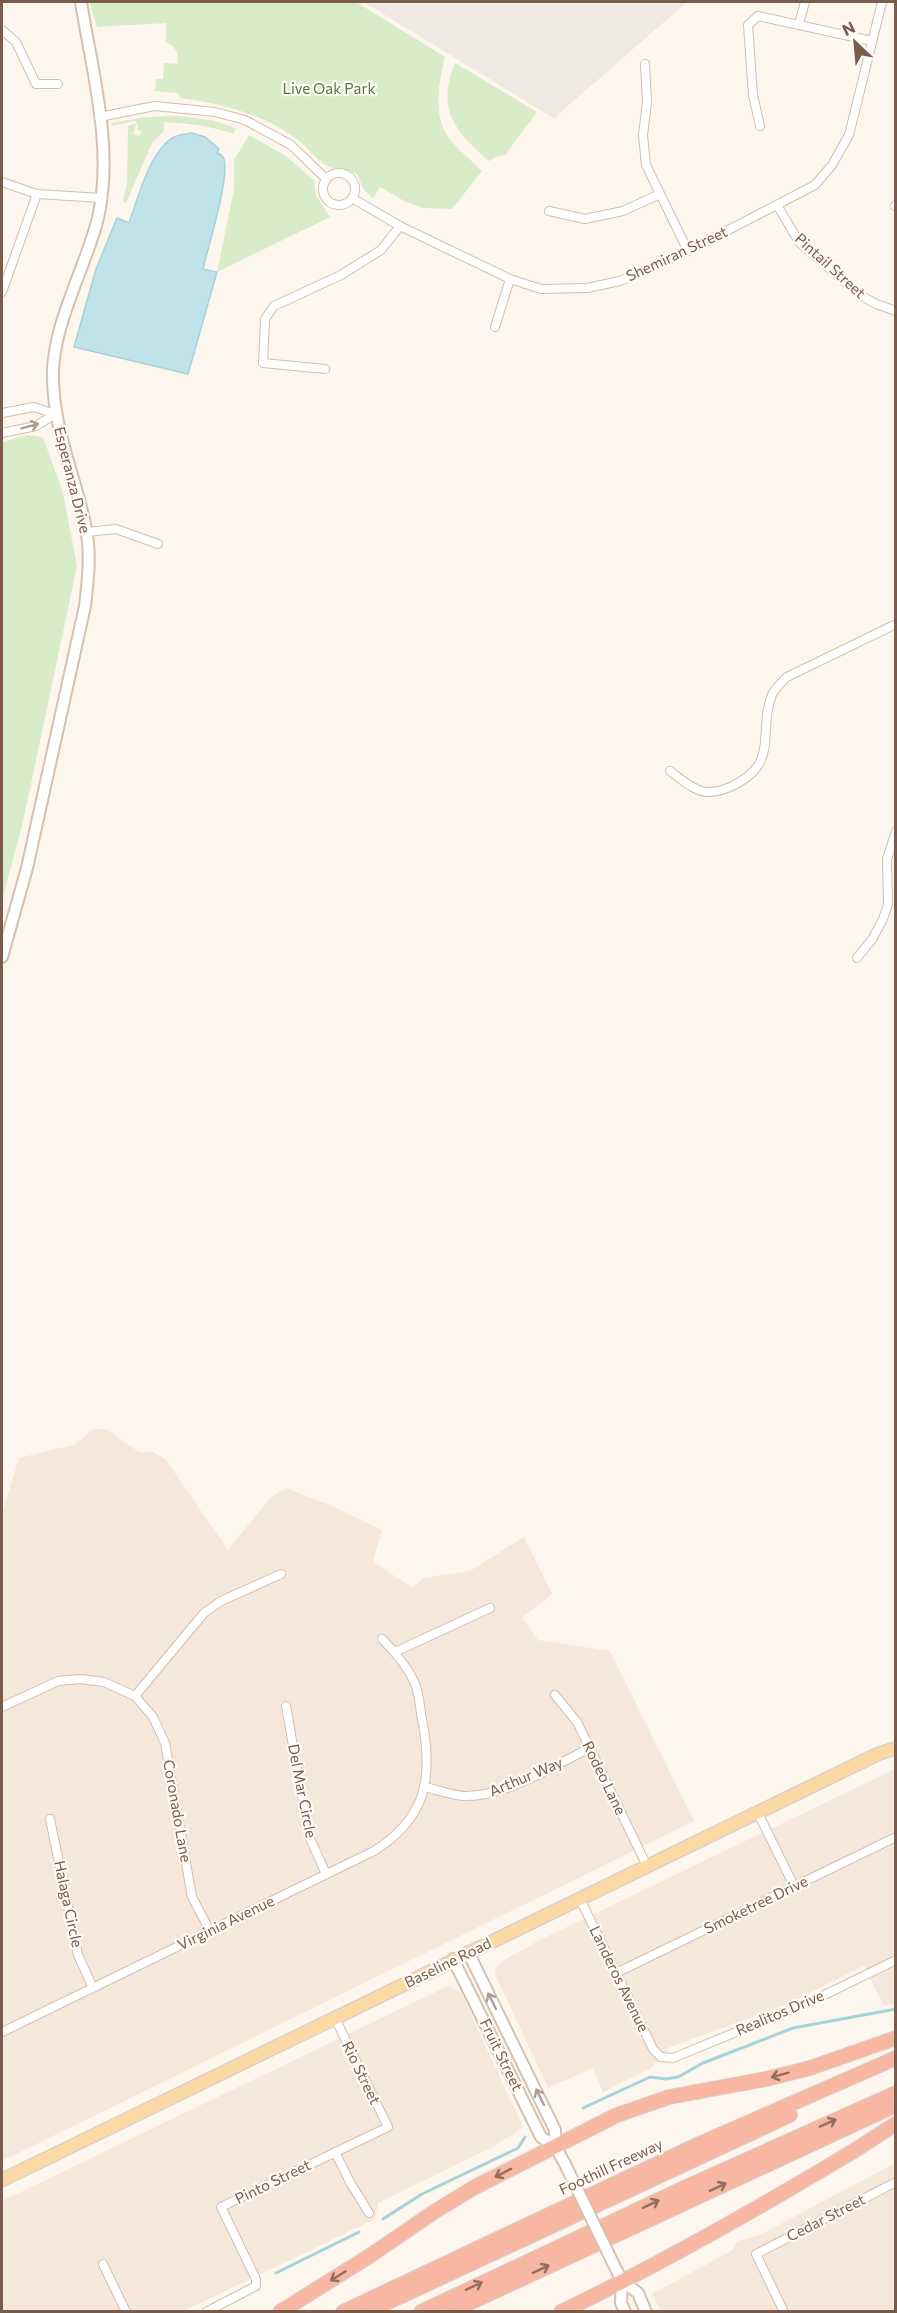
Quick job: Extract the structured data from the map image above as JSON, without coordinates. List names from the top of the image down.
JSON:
{
  "streets": {
    "highway": ["Foothill Freeway"],
    "main road": ["Esperanza Drive", "Baseline Road", "Fruit Street"],
    "street": [
      "Shemiran Street",
      "Pintail Street",
      "Arthur Way",
      "Rodeo Lane",
      "Del Mar Circle",
      "Coronado Lane",
      "Halaga Circle",
      "Smoketree Drive",
      "Virginia Avenue",
      "Landeros Avenue",
      "Realitos Drive",
      "Rio Street",
      "Pinto Street",
      "Cedar Street"
    ]
  },
  "crossings": [
    ["Shemiran Street", "Pintail Street"],
    ["Shemiran Street", "Esperanza Drive"],
    ["Arthur Way", "Rodeo Lane"],
    ["Arthur Way", "Virginia Avenue"],
    ["Rodeo Lane", "Baseline Road"],
    ["Del Mar Circle", "Virginia Avenue"],
    ["Coronado Lane", "Virginia Avenue"],
    ["Halaga Circle", "Virginia Avenue"],
    ["Smoketree Drive", "Landeros Avenue"],
    ["Baseline Road", "Landeros Avenue"],
    ["Baseline Road", "Fruit Street"],
    ["Baseline Road", "Rio Street"],
    ["Landeros Avenue", "Realitos Drive"],
    ["Rio Street", "Pinto Street"]
  ],
  "parks": ["Live Oak Park"],
  "north": "top left"
}
